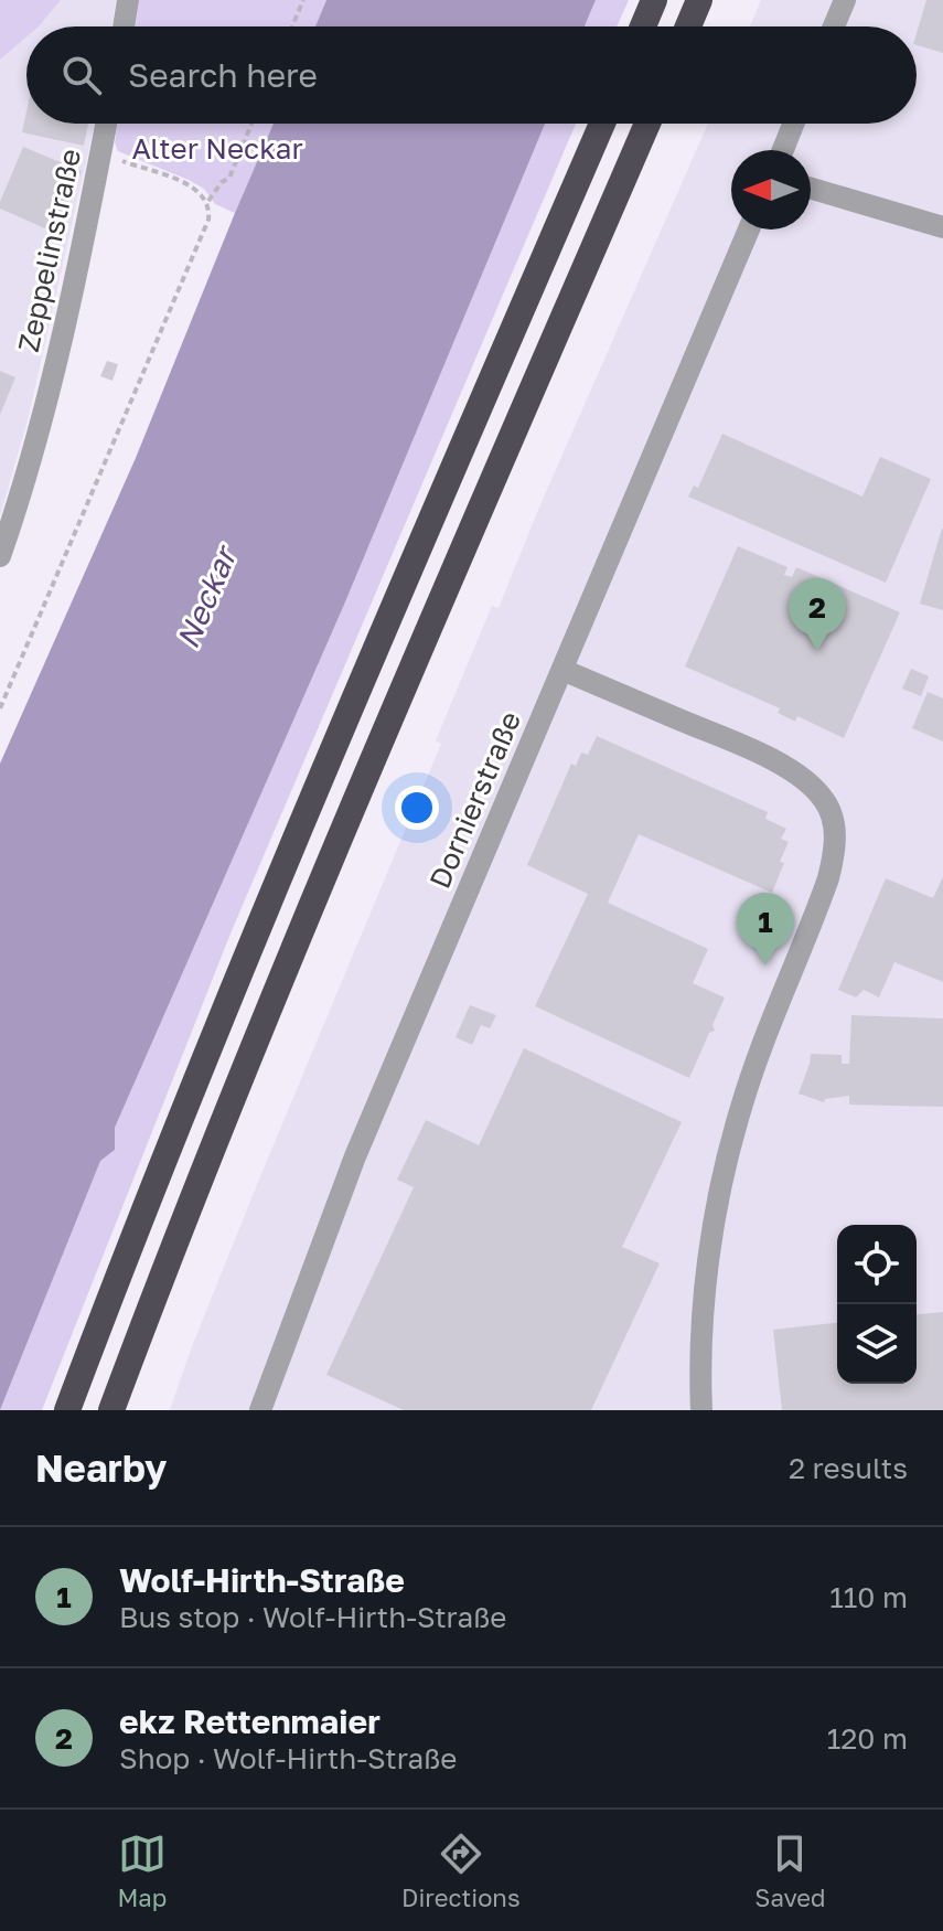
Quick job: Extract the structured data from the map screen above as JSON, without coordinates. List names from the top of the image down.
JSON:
{
  "streets": {
    "street": ["Zeppelinstraße", "Dornierstraße"]
  },
  "water": ["Neckar"],
  "parks": ["Alter Neckar"],
  "north": "left",
  "page": {
    "search": "Search here",
    "pins": ["2", "1"],
    "heading": ["Nearby", "2 results"],
    "list": [
      {
        "mark": "1",
        "name": "Wolf-Hirth-Straße",
        "note": "Bus stop · Wolf-Hirth-Straße",
        "value": "110 m"
      },
      {
        "mark": "2",
        "name": "ekz Rettenmaier",
        "note": "Shop · Wolf-Hirth-Straße",
        "value": "120 m"
      }
    ],
    "nav": ["Map", "Directions", "Saved"]
  }
}
